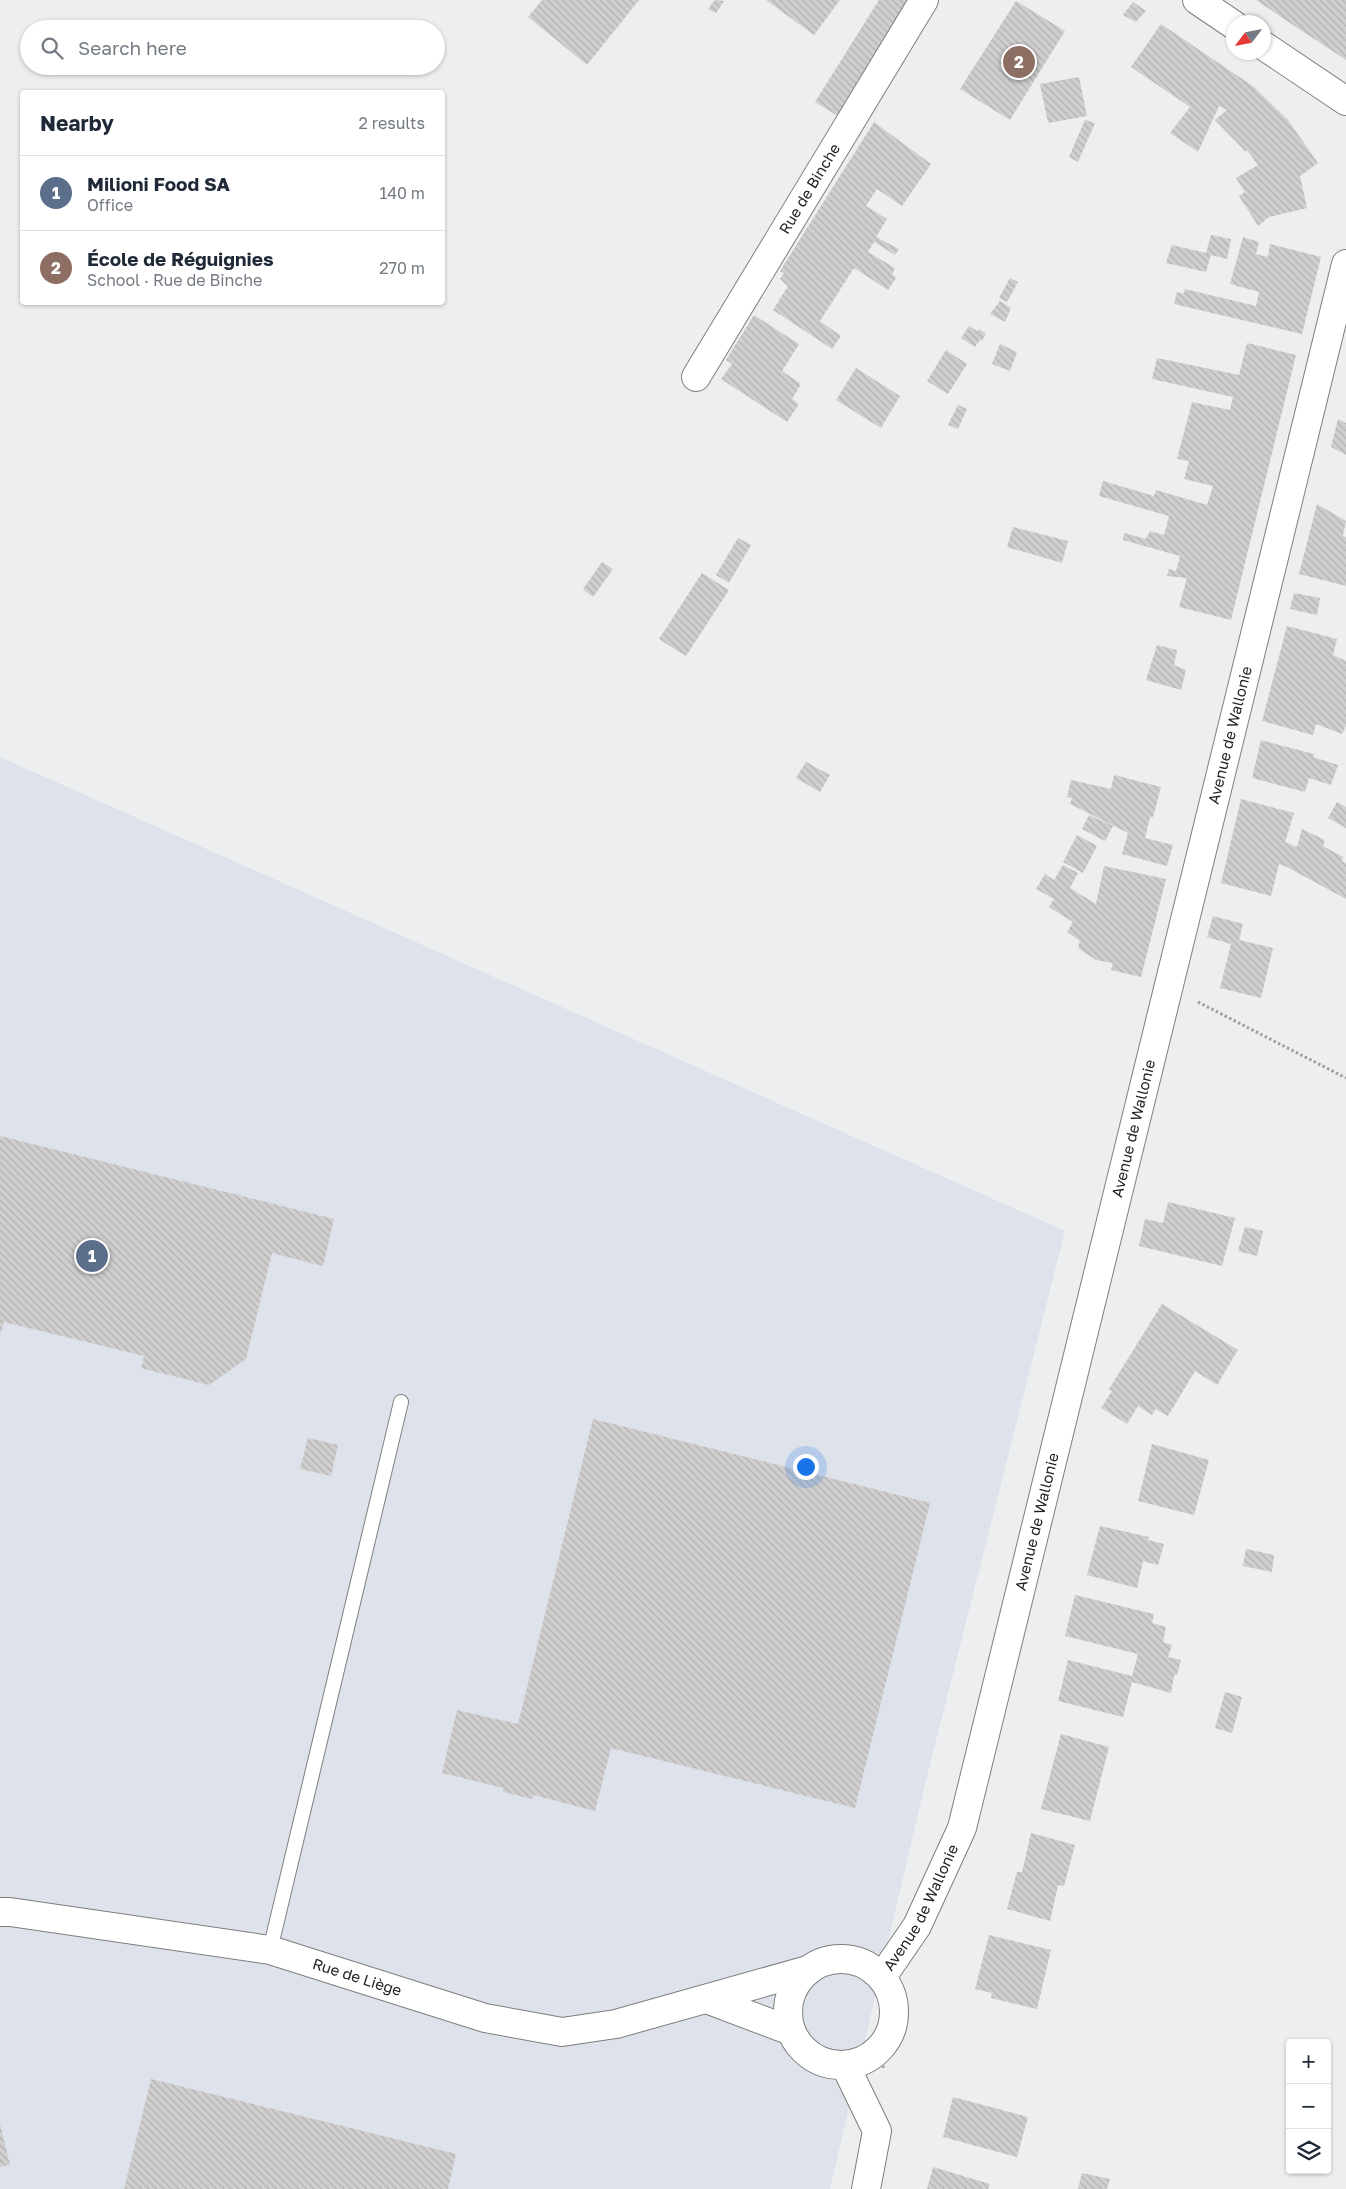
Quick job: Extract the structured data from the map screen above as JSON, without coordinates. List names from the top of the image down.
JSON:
{
  "streets": {
    "street": ["Rue de Binche", "Avenue de Wallonie", "Rue de Liège"]
  },
  "crossings": [
    ["Avenue de Wallonie", "Rue de Liège"]
  ],
  "north": "bottom left",
  "page": {
    "search": "Search here",
    "pins": ["2", "1"],
    "heading": ["Nearby", "2 results"],
    "list": [
      {
        "mark": "1",
        "name": "Milioni Food SA",
        "note": "Office",
        "value": "140 m"
      },
      {
        "mark": "2",
        "name": "École de Réguignies",
        "note": "School · Rue de Binche",
        "value": "270 m"
      }
    ],
    "map_buttons": ["+", "−"]
  }
}
